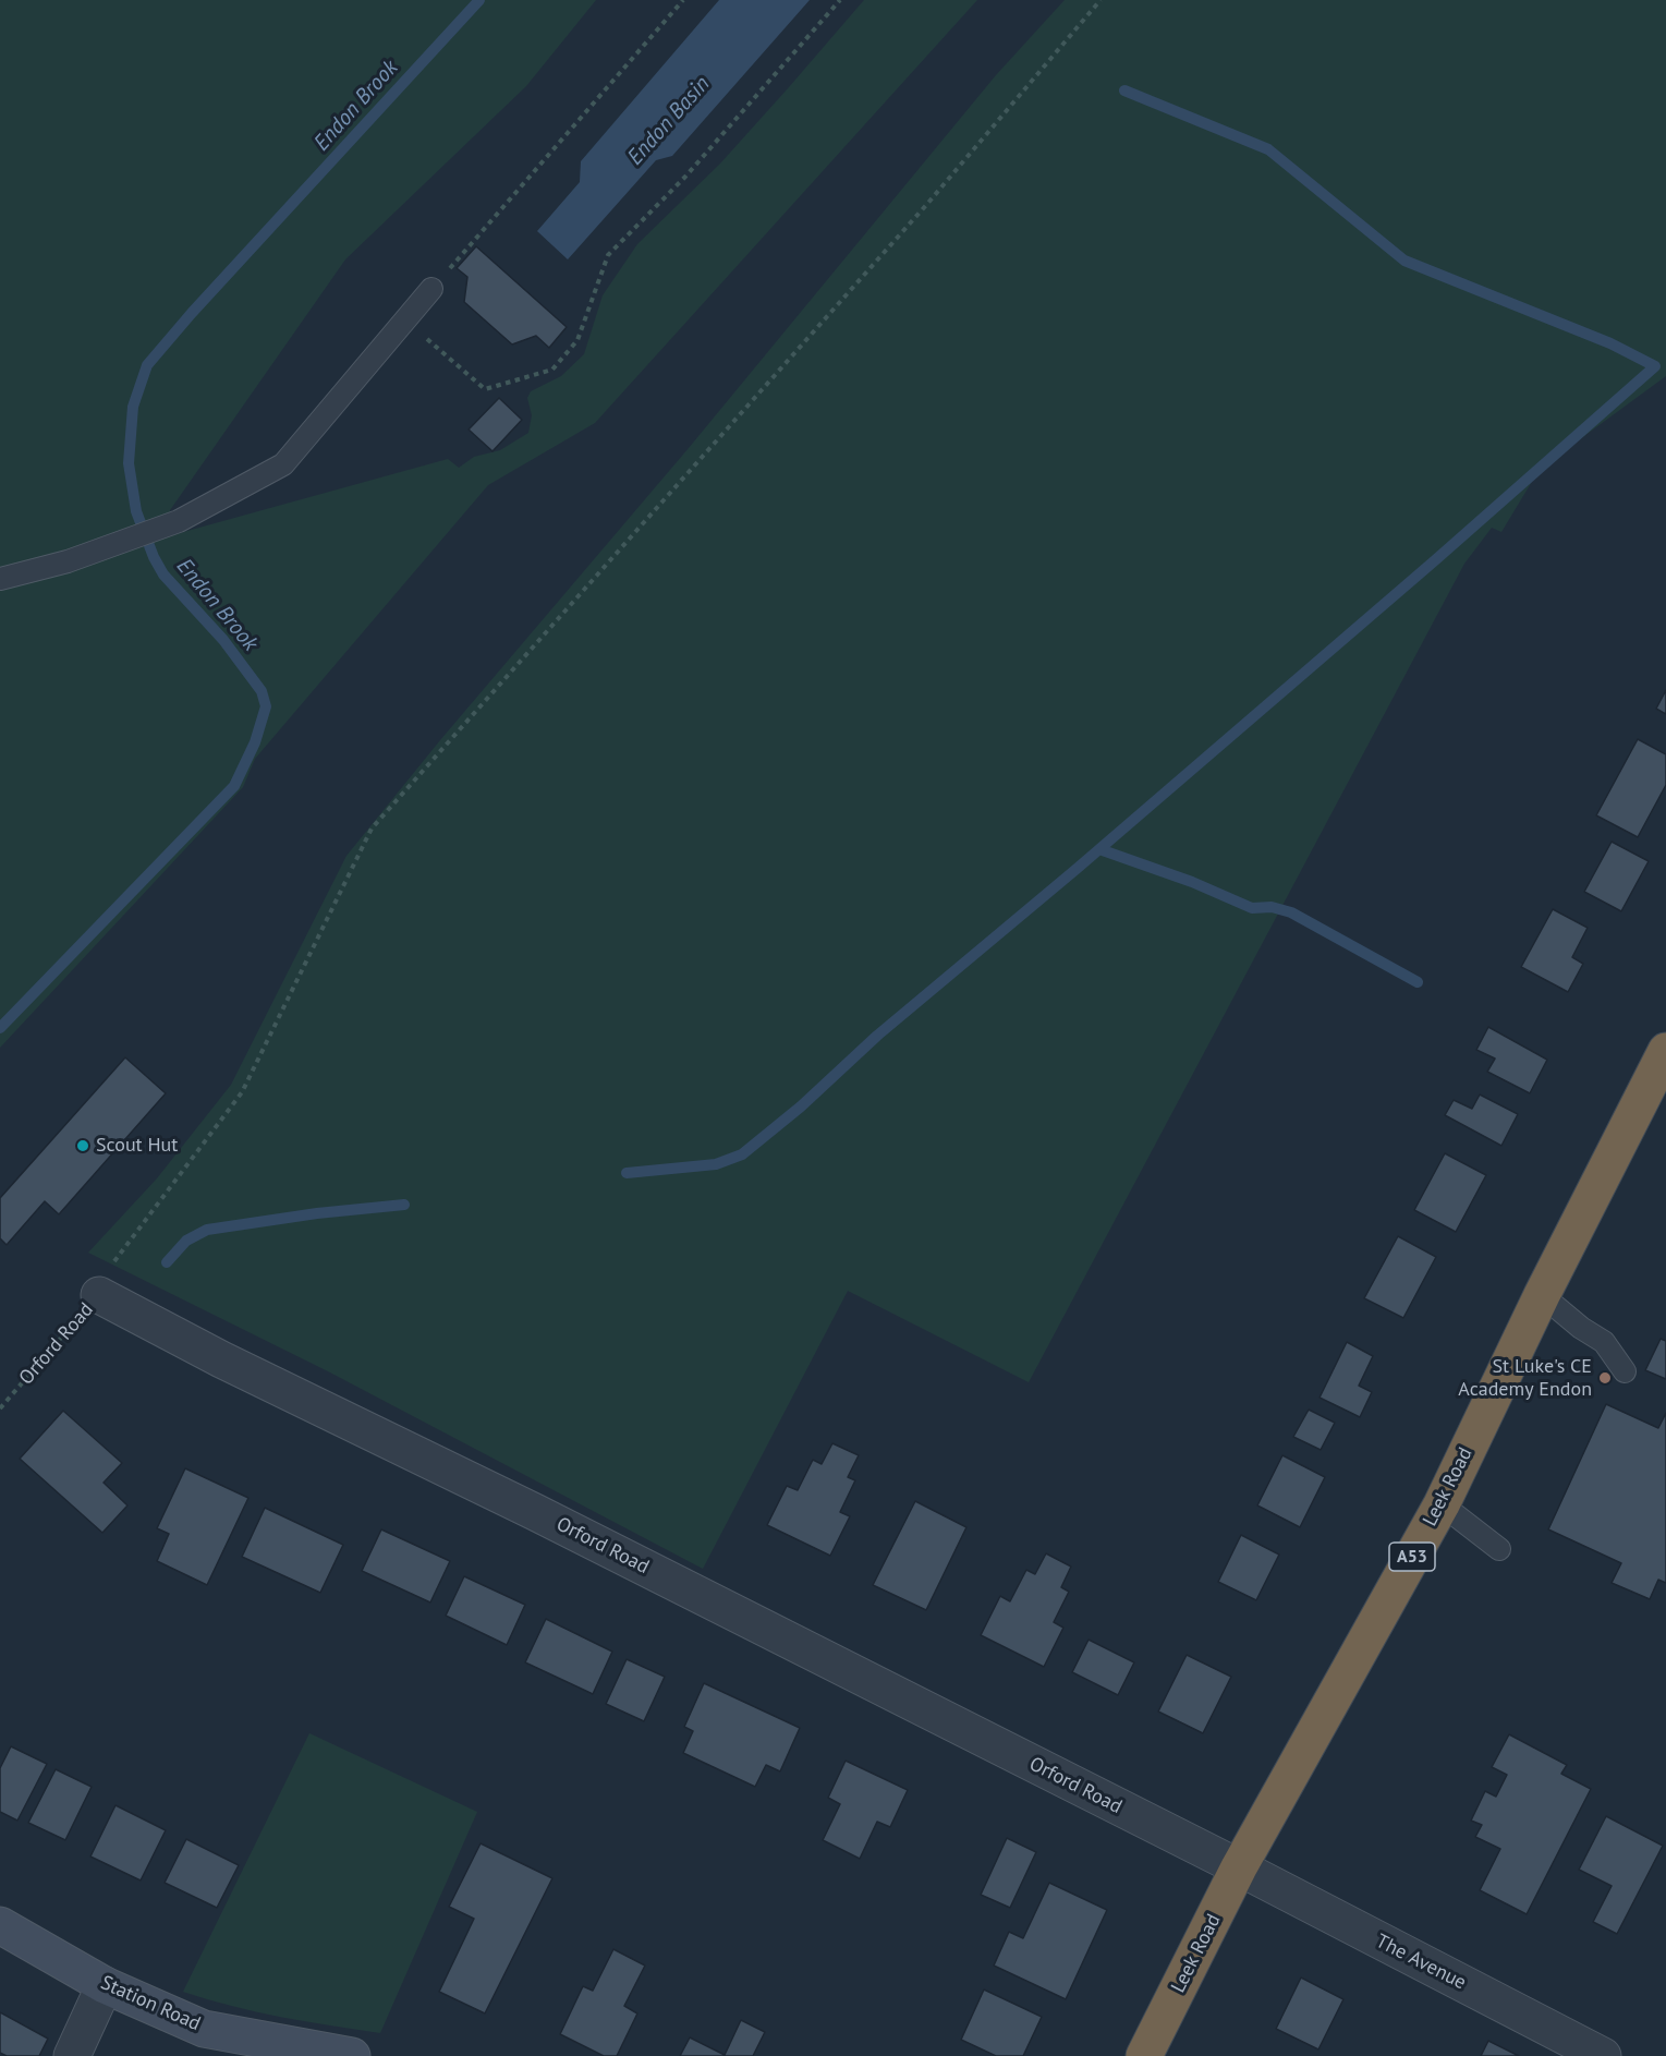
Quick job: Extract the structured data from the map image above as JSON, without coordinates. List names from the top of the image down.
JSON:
{
  "streets": {
    "highway": ["Leek Road", "A53"],
    "street": ["Orford Road", "The Avenue", "Station Road"]
  },
  "crossings": [
    ["Orford Road", "Leek Road"],
    ["Orford Road", "The Avenue"],
    ["Leek Road", "The Avenue"]
  ],
  "water": ["Endon Brook", "Endon Basin"],
  "places": ["Scout Hut", "St Luke's CE Academy Endon"]
}
